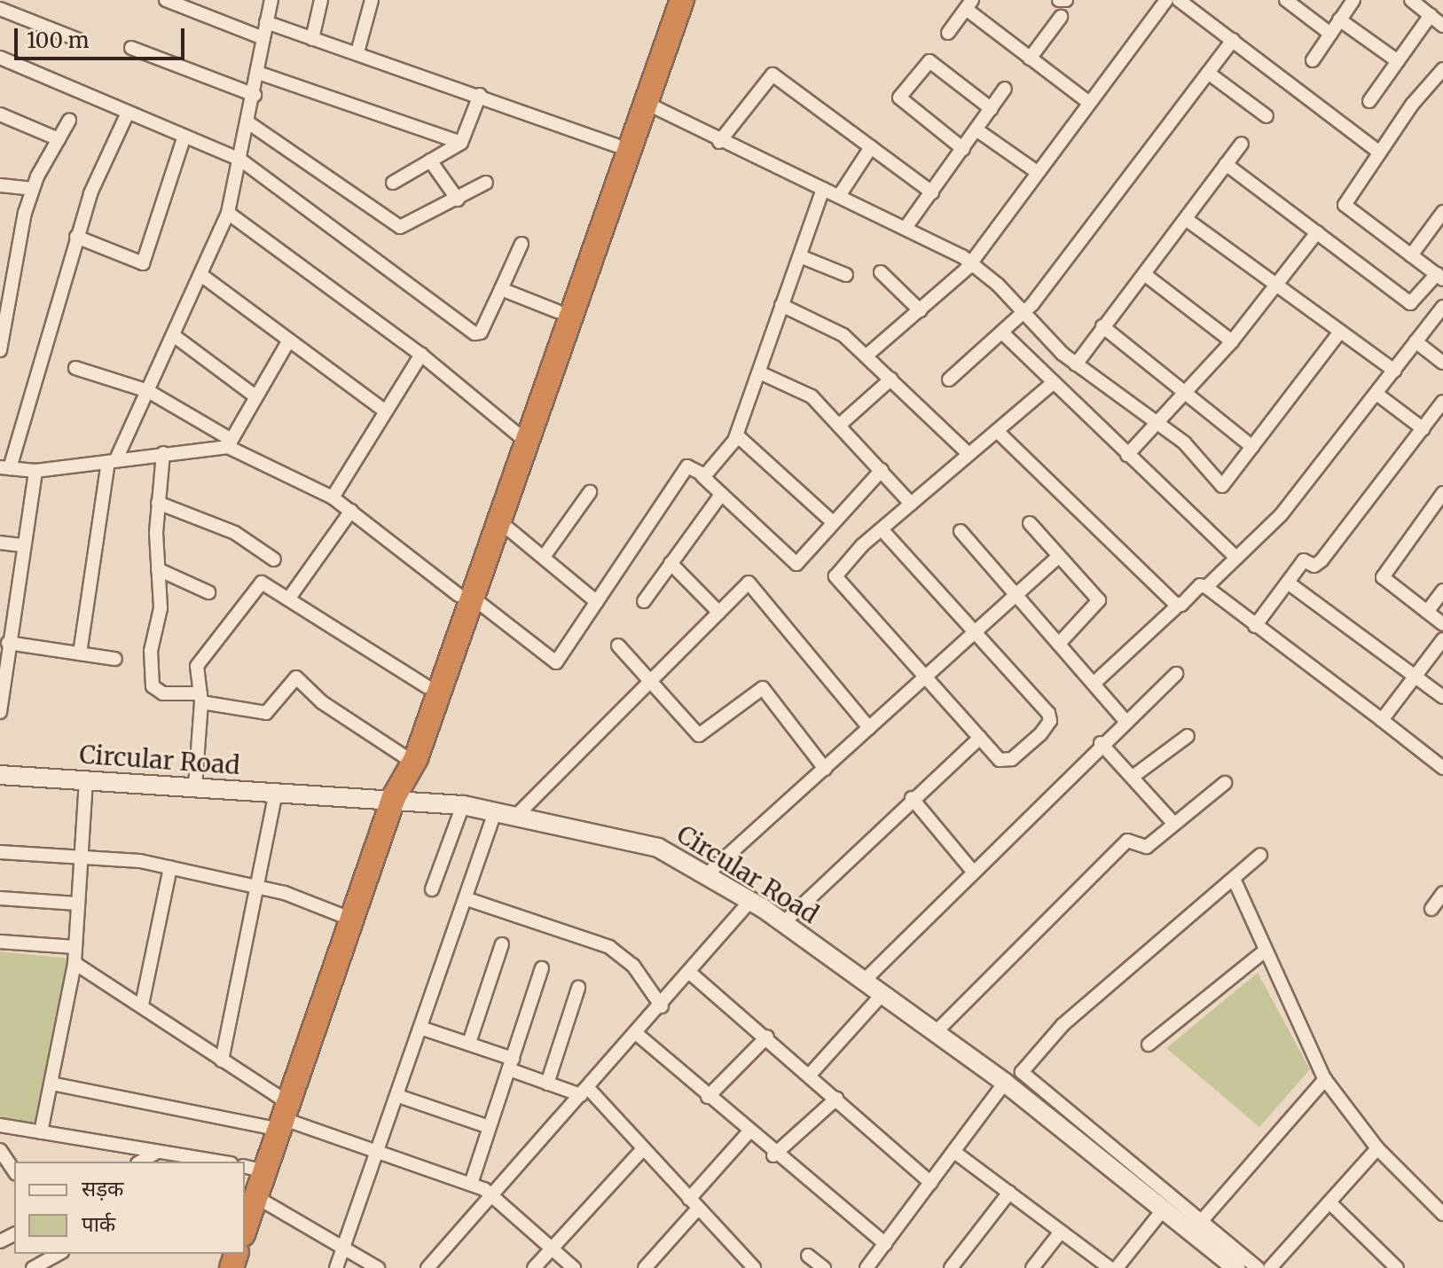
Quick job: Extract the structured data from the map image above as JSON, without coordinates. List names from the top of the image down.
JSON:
{
  "streets": {
    "main road": ["Circular Road"]
  },
  "legend": ["सड़क", "पार्क"],
  "scale_bar": "100 m"
}
